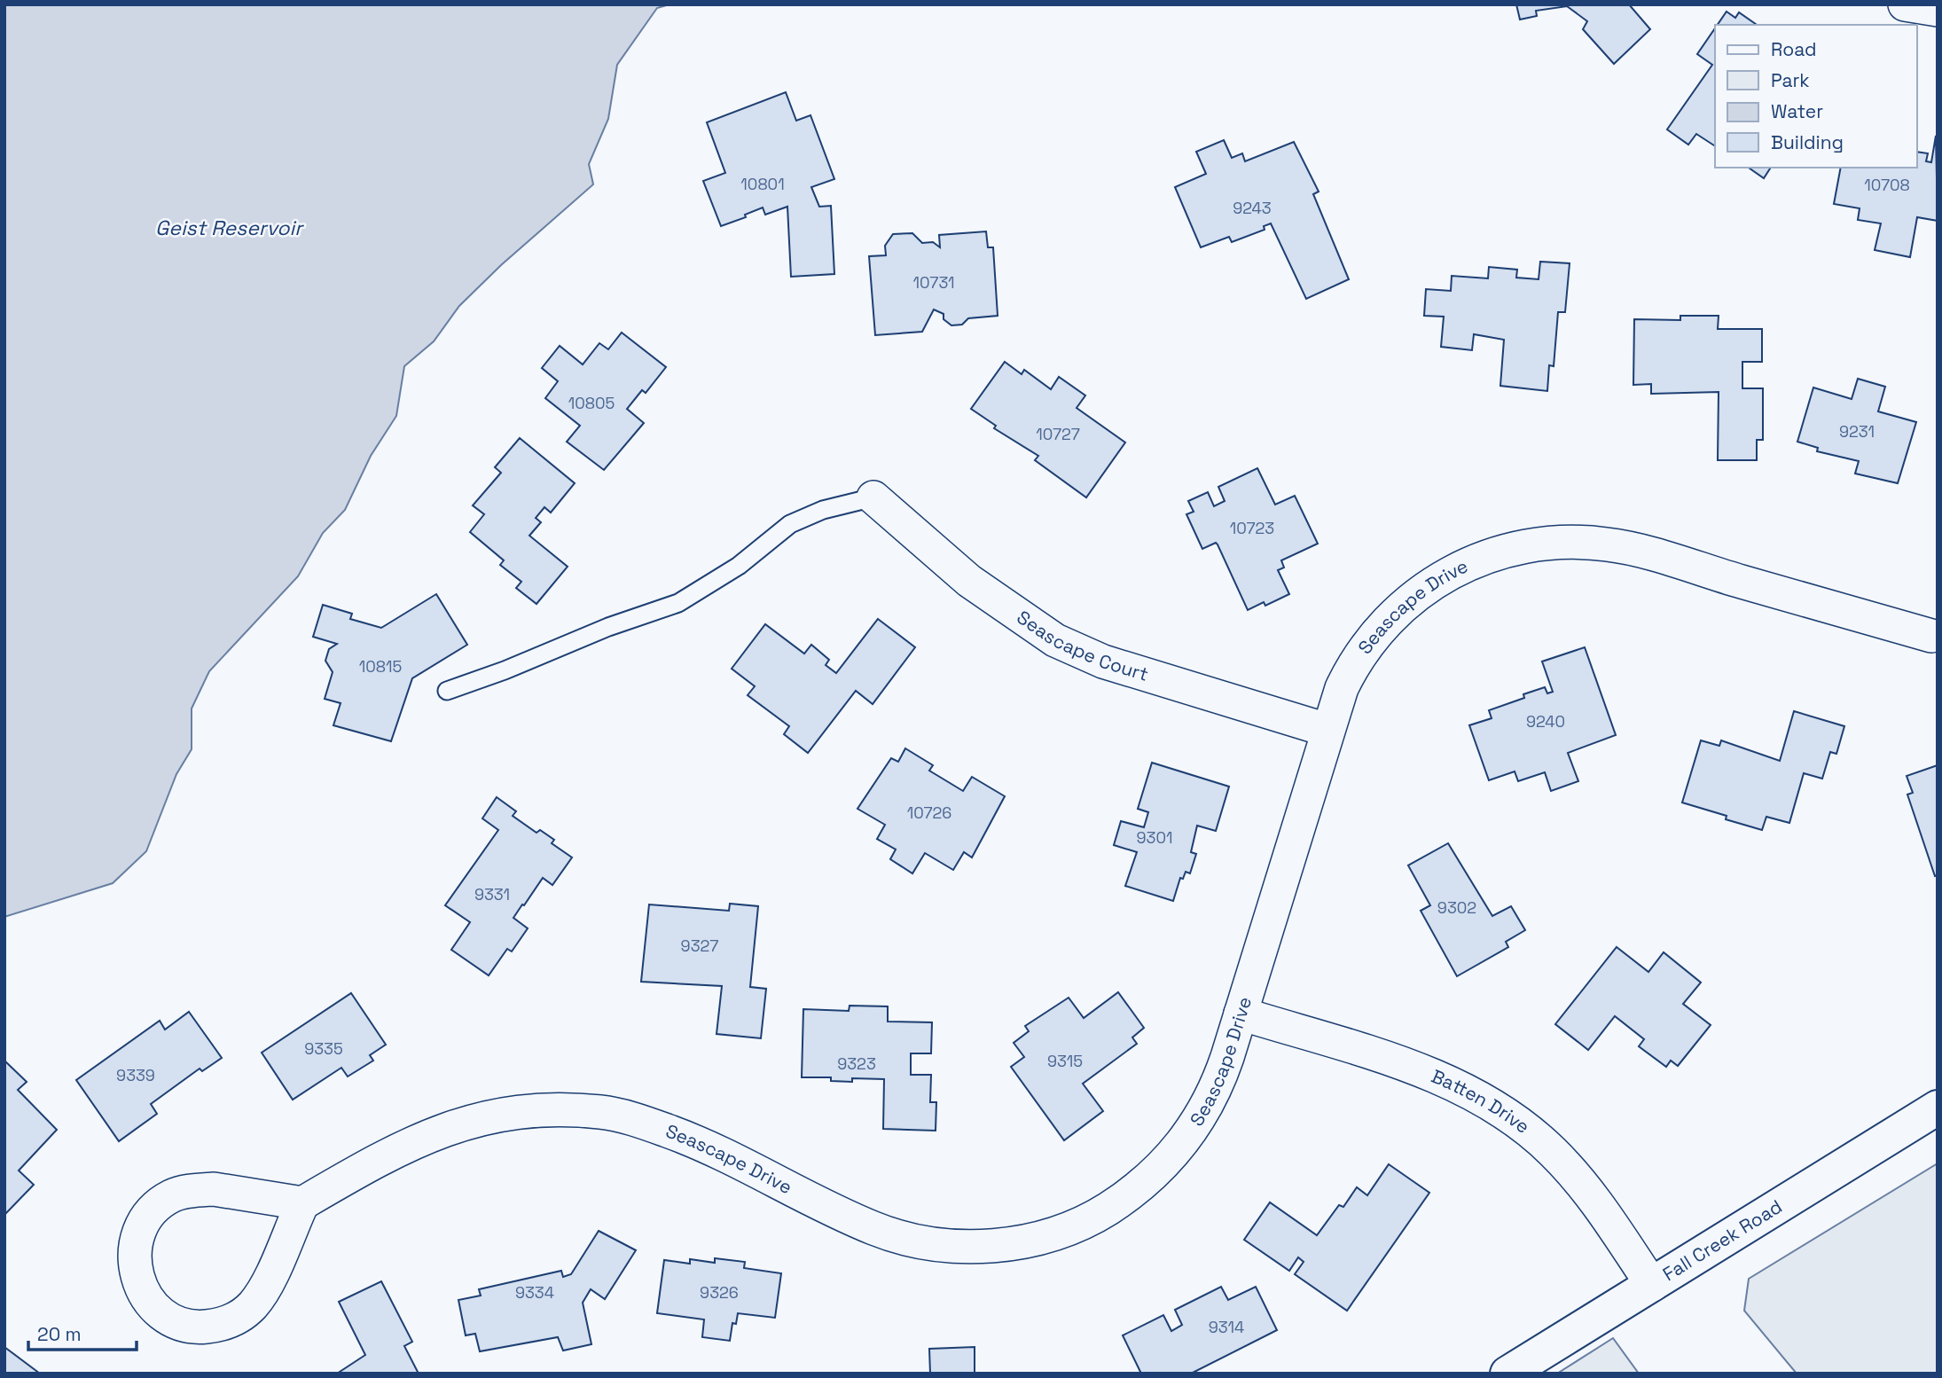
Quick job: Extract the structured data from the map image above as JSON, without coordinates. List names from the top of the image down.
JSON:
{
  "streets": {
    "main road": ["Fall Creek Road"],
    "street": ["Seascape Drive", "Seascape Court", "Batten Drive"]
  },
  "crossings": [
    ["Seascape Drive", "Seascape Court"],
    ["Seascape Drive", "Batten Drive"],
    ["Batten Drive", "Fall Creek Road"]
  ],
  "water": ["Geist Reservoir"],
  "house_numbers": [
    "10801",
    "10708",
    "9243",
    "10731",
    "10805",
    "9231",
    "10727",
    "10723",
    "10815",
    "9240",
    "10726",
    "9301",
    "9331",
    "9302",
    "9327",
    "9335",
    "9315",
    "9323",
    "9339",
    "9334",
    "9326",
    "9314"
  ],
  "legend": [
    "Road",
    "Park",
    "Water",
    "Building"
  ],
  "scale_bar": "20 m"
}
